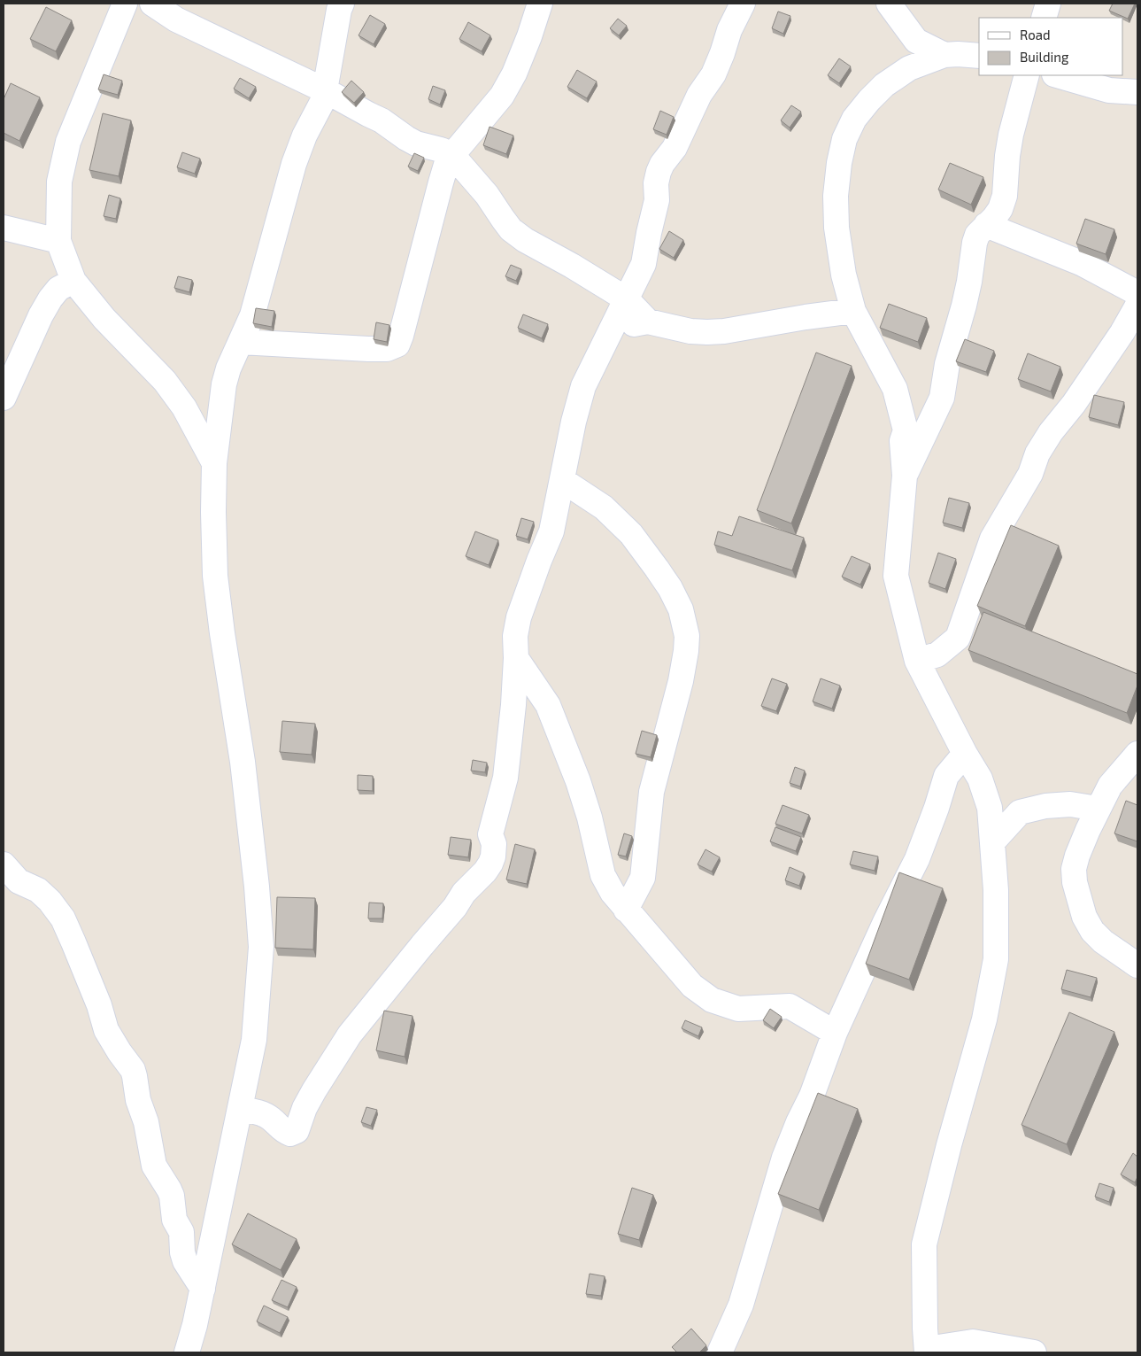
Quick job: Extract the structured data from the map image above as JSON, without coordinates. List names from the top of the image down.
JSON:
{
  "legend": ["Road", "Building"]
}
